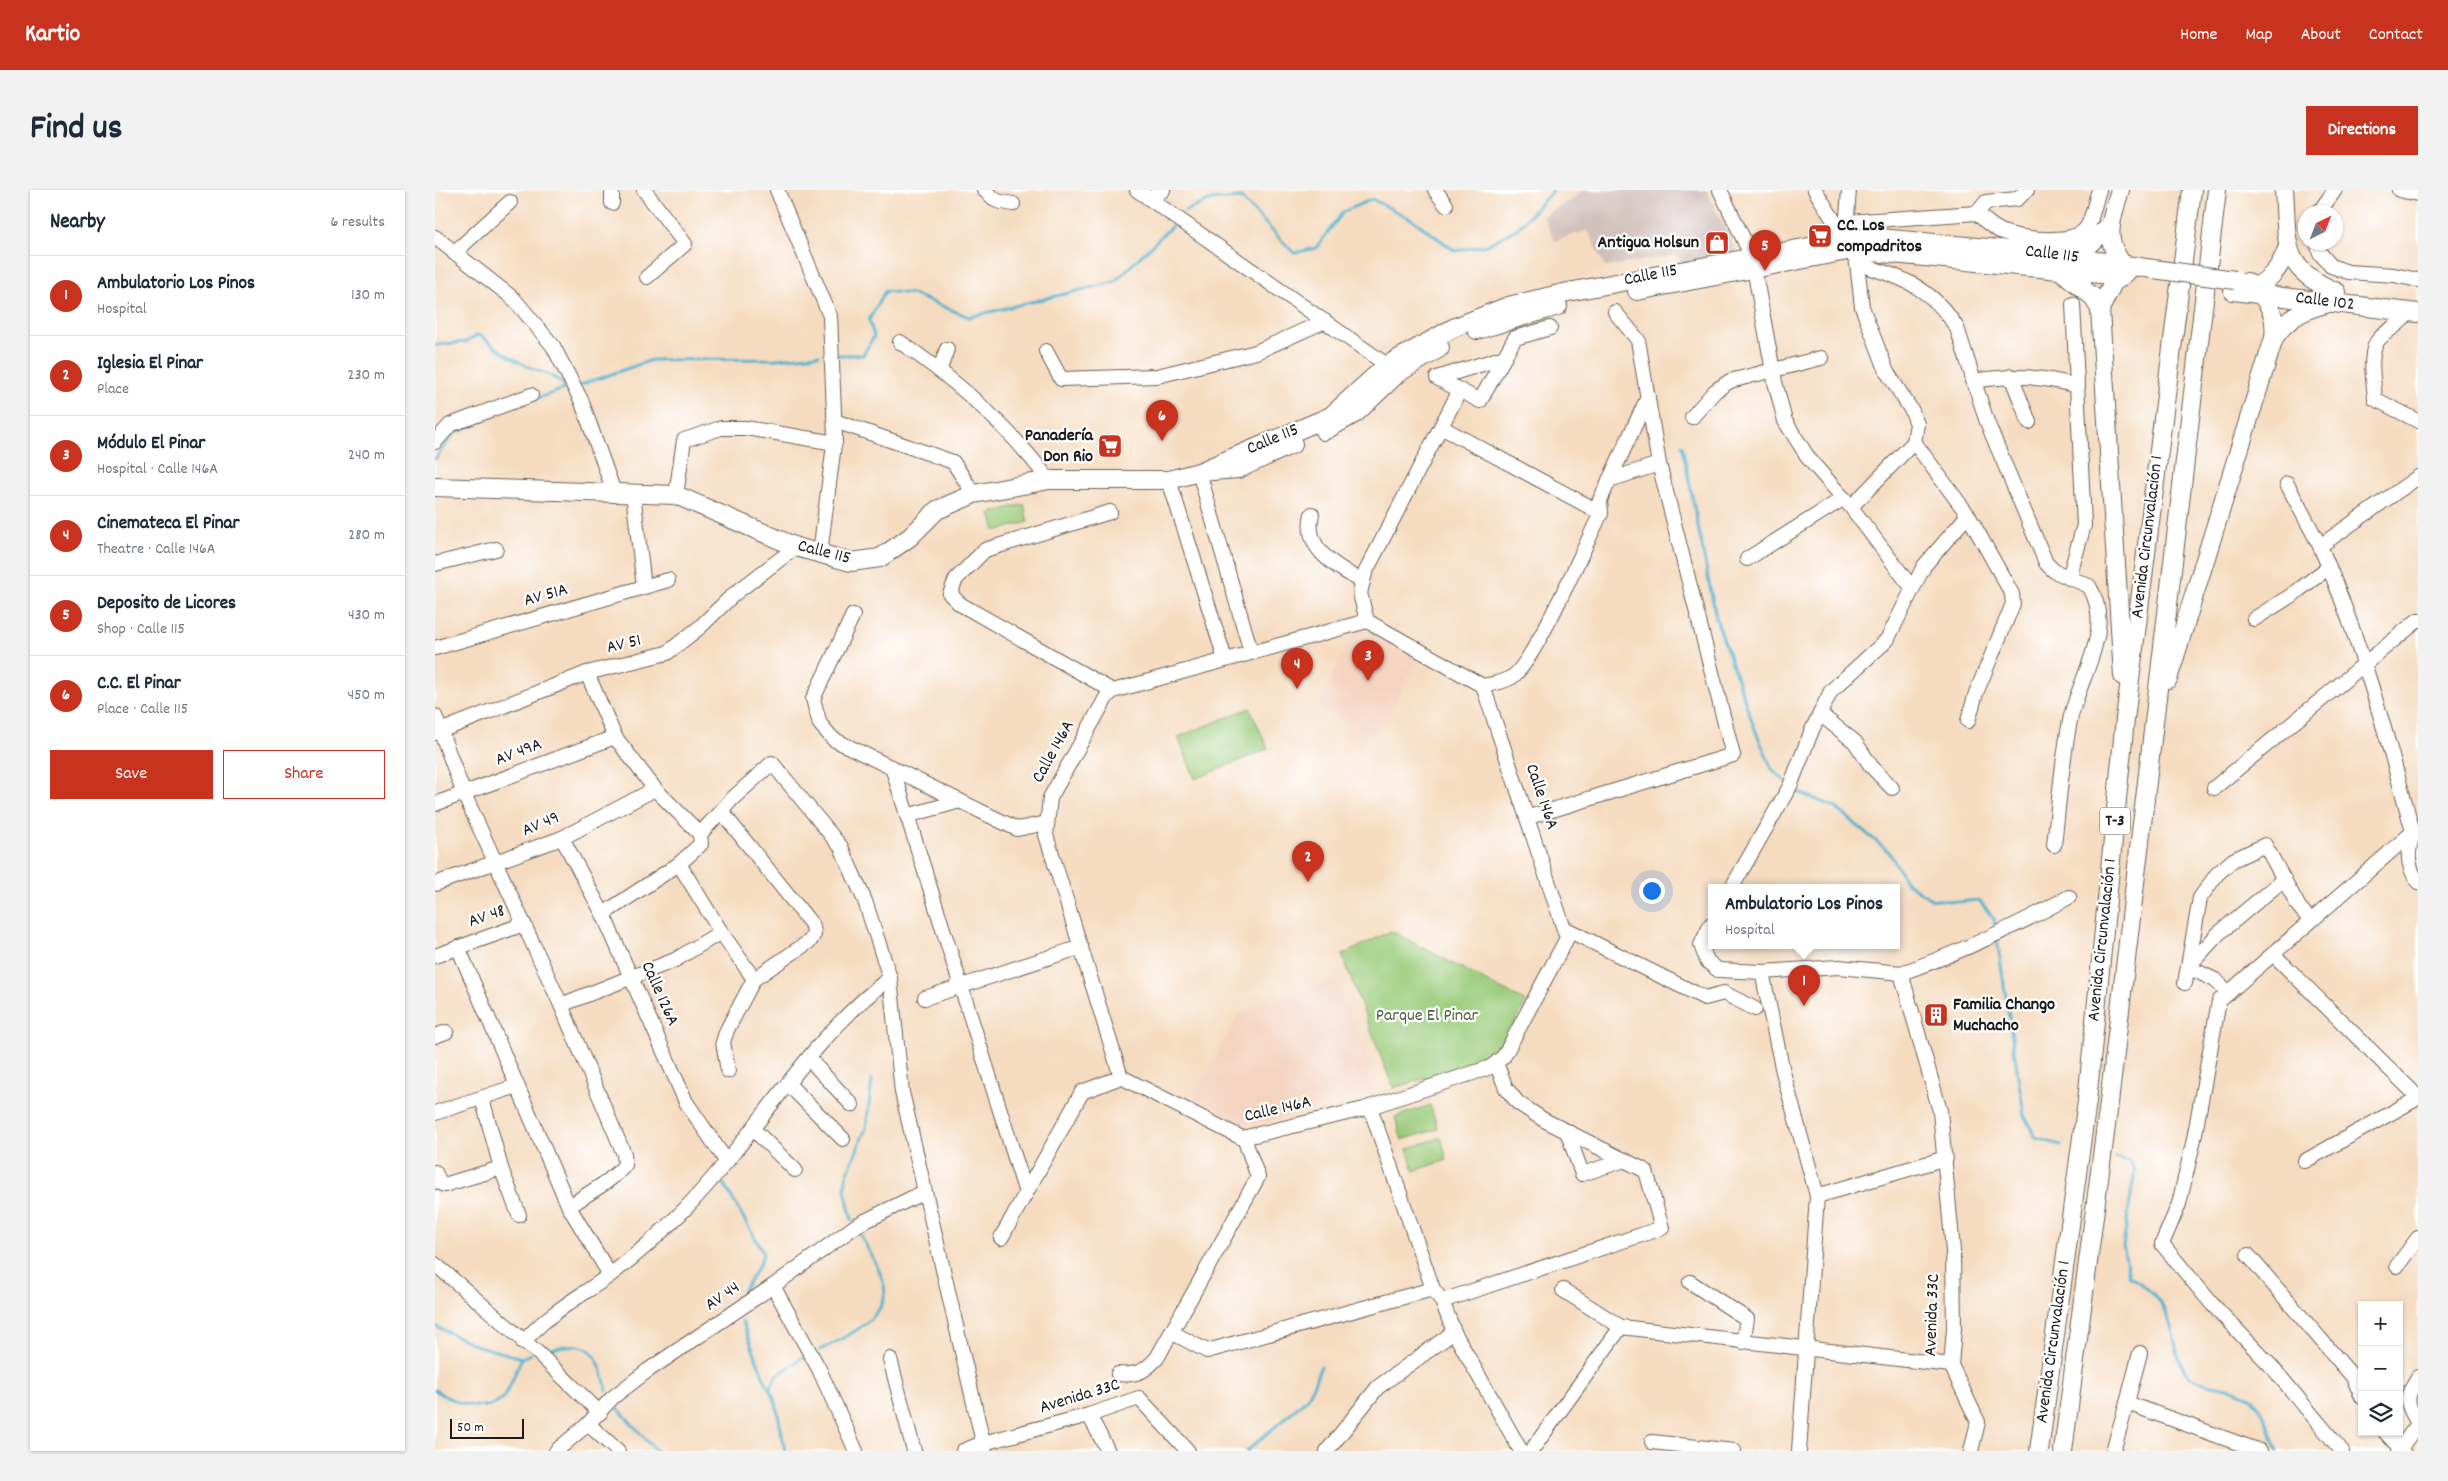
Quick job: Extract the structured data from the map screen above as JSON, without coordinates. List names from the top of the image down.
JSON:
{
  "streets": {
    "main road": [
      "Calle 115",
      "Calle 102",
      "Avenida Circunvalación 1",
      "T-3"
    ],
    "street": [
      "AV 51A",
      "AV 51",
      "Calle 146A",
      "AV 49A",
      "AV 49",
      "AV 48",
      "Calle 126A",
      "AV 44",
      "Avenida 33C"
    ]
  },
  "crossings": [
    ["Calle 115", "Calle 102"],
    ["Calle 115", "AV 51"],
    ["AV 49", "Calle 126A"]
  ],
  "parks": ["Parque El Pinar"],
  "places": {
    "supermarket": ["CC. Los compadritos", "Panadería Don Rio"],
    "shop": ["Antigua Holsun"],
    "building": ["Familia Chango Muchacho"]
  },
  "scale_bar": "50 m",
  "north": "top right",
  "page": {
    "header": "Kartio",
    "nav": [
      "Home",
      "Map",
      "About",
      "Contact"
    ],
    "title": "Find us",
    "buttons": [
      "Directions",
      ["Save", "Share"]
    ],
    "heading": ["Nearby", "6 results"],
    "pins": [
      "5",
      "6",
      "3",
      "4",
      "2",
      "1"
    ],
    "list": [
      {
        "mark": "1",
        "name": "Ambulatorio Los Pinos",
        "note": "Hospital",
        "value": "130 m"
      },
      {
        "mark": "2",
        "name": "Iglesia El Pinar",
        "note": "Place",
        "value": "230 m"
      },
      {
        "mark": "3",
        "name": "Módulo El Pinar",
        "note": "Hospital · Calle 146A",
        "value": "240 m"
      },
      {
        "mark": "4",
        "name": "Cinemateca El Pinar",
        "note": "Theatre · Calle 146A",
        "value": "280 m"
      },
      {
        "mark": "5",
        "name": "Deposito de Licores",
        "note": "Shop · Calle 115",
        "value": "430 m"
      },
      {
        "mark": "6",
        "name": "C.C. El Pinar",
        "note": "Place · Calle 115",
        "value": "450 m"
      }
    ],
    "popup": ["Ambulatorio Los Pinos", "Hospital"],
    "map_buttons": ["+", "−"],
    "scale": "50 m"
  }
}
